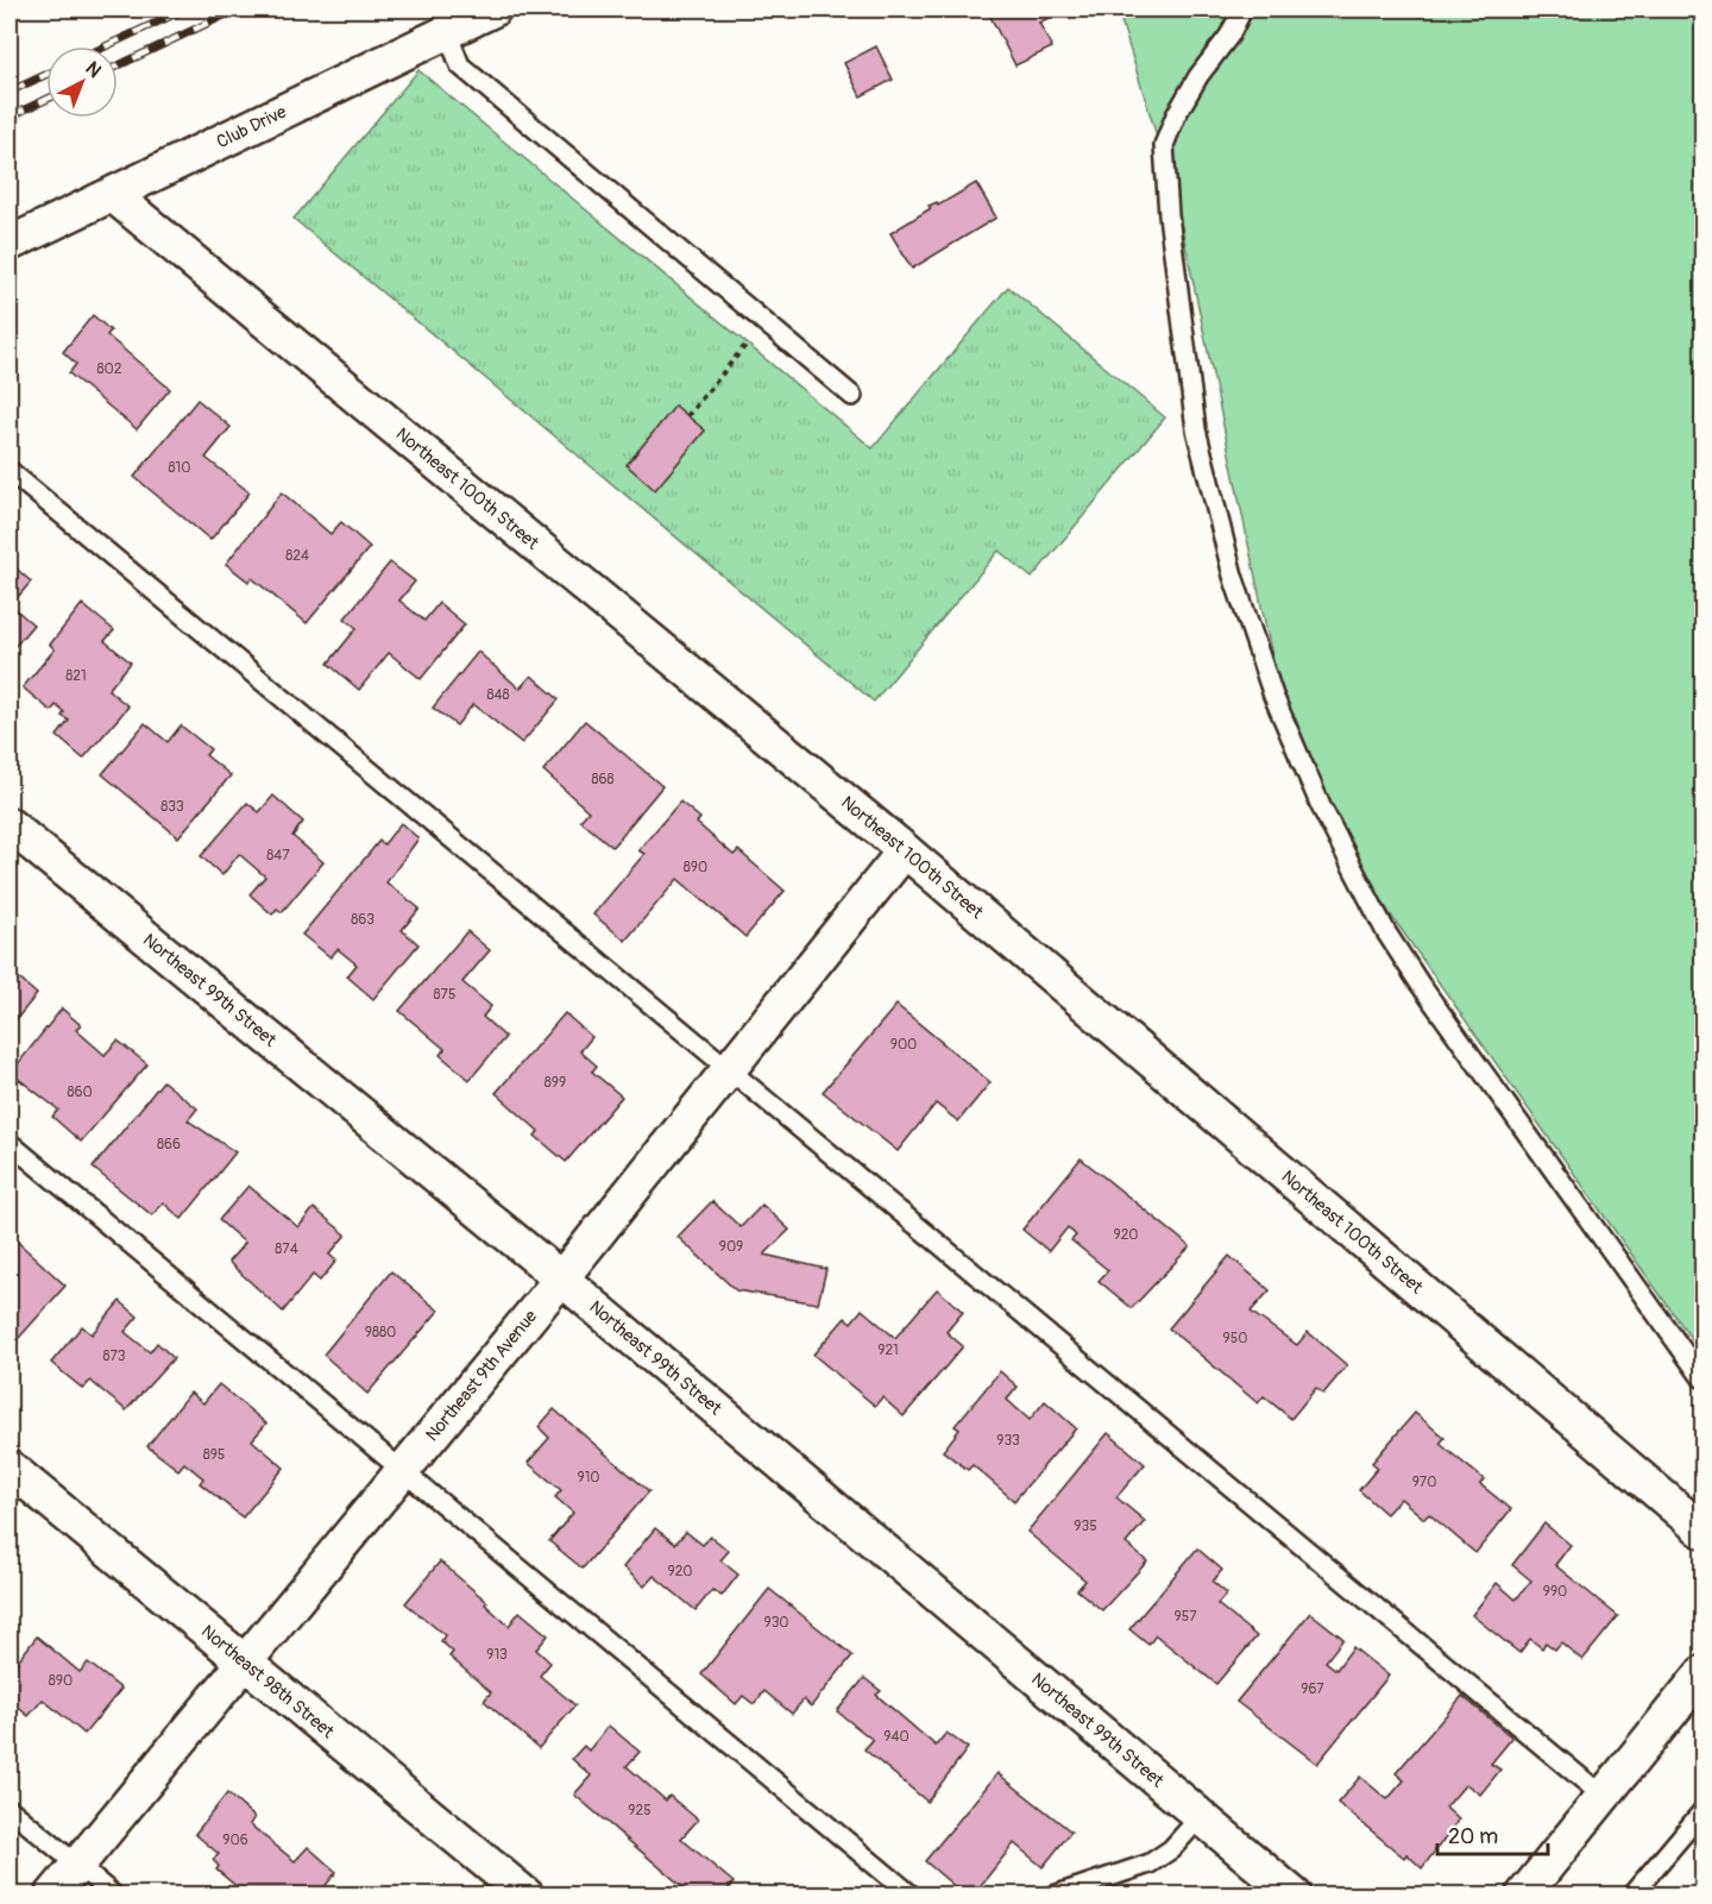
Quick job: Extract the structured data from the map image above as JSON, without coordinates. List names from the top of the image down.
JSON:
{
  "streets": {
    "street": [
      "Club Drive",
      "Northeast 100th Street",
      "Northeast 99th Street",
      "Northeast 9th Avenue",
      "Northeast 98th Street"
    ]
  },
  "crossings": [
    ["Club Drive", "Northeast 100th Street"],
    ["Northeast 100th Street", "Northeast 9th Avenue"],
    ["Northeast 99th Street", "Northeast 9th Avenue"],
    ["Northeast 9th Avenue", "Northeast 98th Street"]
  ],
  "house_numbers": [
    "802",
    "810",
    "824",
    "821",
    "848",
    "868",
    "833",
    "847",
    "890",
    "863",
    "875",
    "900",
    "899",
    "860",
    "866",
    "920",
    "909",
    "874",
    "9880",
    "950",
    "921",
    "873",
    "933",
    "895",
    "910",
    "970",
    "935",
    "920",
    "990",
    "957",
    "930",
    "913",
    "890",
    "967",
    "940",
    "925",
    "906"
  ],
  "scale_bar": "20 m",
  "north": "top right"
}
